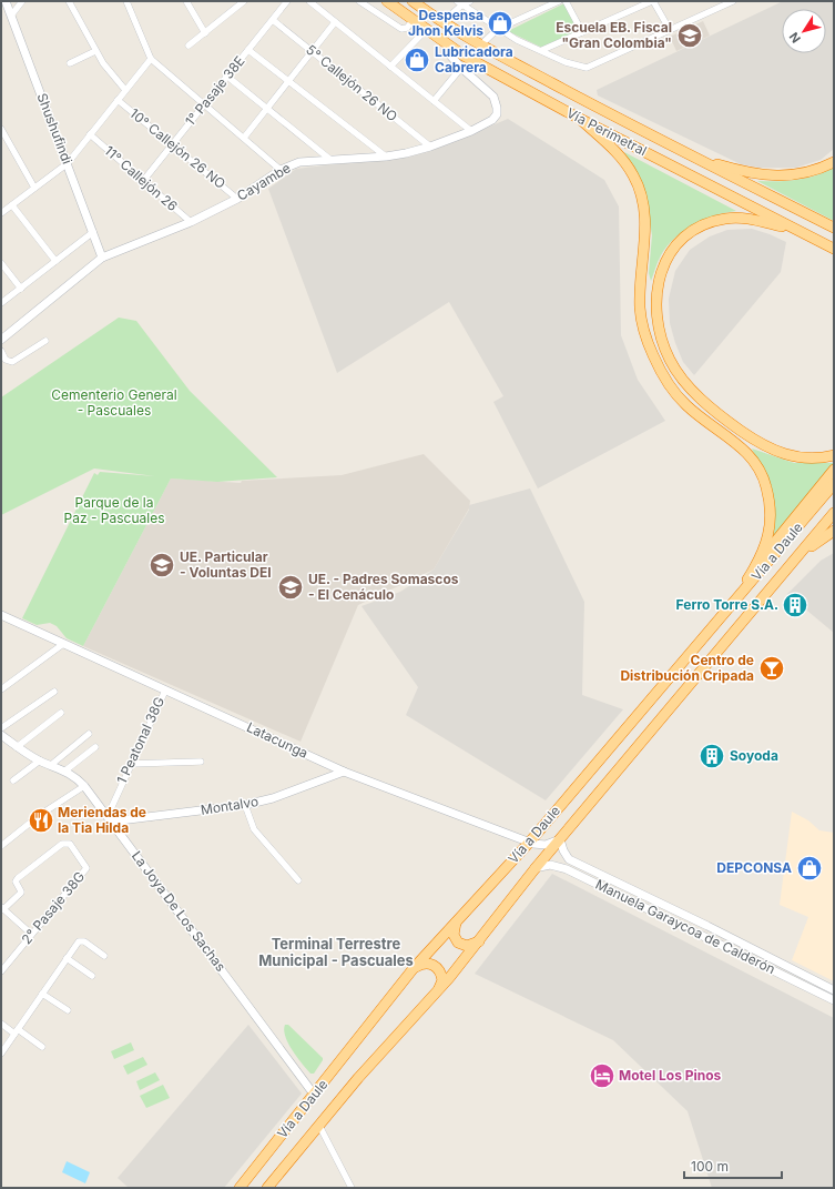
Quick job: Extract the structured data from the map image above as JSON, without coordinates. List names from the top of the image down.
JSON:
{
  "streets": {
    "highway": ["Vía Perimetral", "Vía a Daule"],
    "street": [
      "5° Callejón 26 NO",
      "1° Pasaje 38E",
      "Shushufindi",
      "10° Callejón 26 NO",
      "11° Callejón 26",
      "Cayambe",
      "1 Peatonal 38G",
      "Latacunga",
      "Montalvo",
      "2° Pasaje 38G",
      "La Joya De Los Sachas",
      "Manuela Garaycoa de Calderón"
    ]
  },
  "crossings": [
    ["5° Callejón 26 NO", "1° Pasaje 38E"],
    ["5° Callejón 26 NO", "Cayambe"],
    ["1° Pasaje 38E", "10° Callejón 26 NO"],
    ["1° Pasaje 38E", "11° Callejón 26"],
    ["Shushufindi", "Cayambe"],
    ["Vía Perimetral", "Cayambe"],
    ["10° Callejón 26 NO", "Cayambe"],
    ["11° Callejón 26", "Cayambe"],
    ["Vía a Daule", "Latacunga"],
    ["Vía a Daule", "La Joya De Los Sachas"],
    ["Vía a Daule", "Manuela Garaycoa de Calderón"],
    ["1 Peatonal 38G", "Latacunga"],
    ["1 Peatonal 38G", "Montalvo"],
    ["1 Peatonal 38G", "La Joya De Los Sachas"],
    ["Latacunga", "Montalvo"],
    ["Latacunga", "Manuela Garaycoa de Calderón"],
    ["Montalvo", "La Joya De Los Sachas"]
  ],
  "districts": ["Terminal Terrestre Municipal - Pascuales"],
  "parks": ["Cementerio General - Pascuales", "Parque de la Paz - Pascuales"],
  "places": {
    "shop": ["Despensa Jhon Kelvis", "Lubricadora Cabrera", "DEPCONSA"],
    "school or university": ["Escuela EB. Fiscal \"Gran Colombia\"", "UE. Particular - Voluntas DEI", "UE. - Padres Somascos - El Cenáculo"],
    "building": ["Ferro Torre S.A.", "Soyoda"],
    "bar": ["Centro de Distribución Cripada"],
    "restaurant": ["Meriendas de la Tia Hilda"],
    "hotel": ["Motel Los Pinos"]
  },
  "scale_bar": "100 m",
  "north": "bottom left"
}
